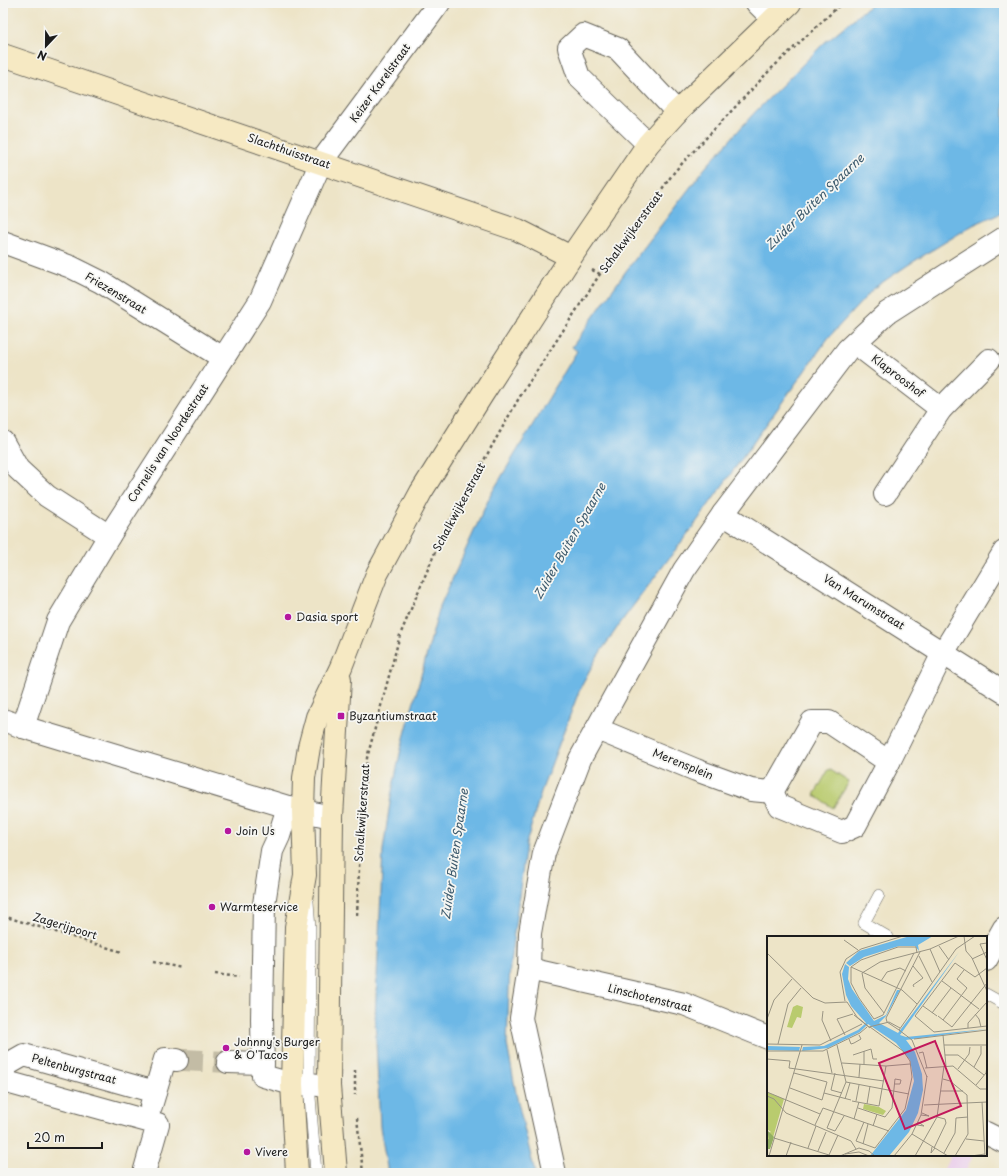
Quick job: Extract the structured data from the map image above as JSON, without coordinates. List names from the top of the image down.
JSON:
{
  "streets": {
    "main road": ["Slachthuisstraat"],
    "street": [
      "Keizer Karelstraat",
      "Friezenstraat",
      "Klaprooshof",
      "Cornelis van Noordestraat",
      "Van Marumstraat",
      "Merensplein",
      "Linschotenstraat",
      "Peltenburgstraat"
    ],
    "path": ["Schalkwijkerstraat", "Zagerijpoort"]
  },
  "crossings": [
    ["Keizer Karelstraat", "Slachthuisstraat"],
    ["Keizer Karelstraat", "Cornelis van Noordestraat"],
    ["Slachthuisstraat", "Cornelis van Noordestraat"],
    ["Friezenstraat", "Cornelis van Noordestraat"]
  ],
  "water": ["Zuider Buiten Spaarne"],
  "places": {
    "other": [
      "Dasia sport",
      "Join Us",
      "Warmteservice",
      "Johnny's Burger & O'Tacos",
      "Vivere"
    ],
    "transit": ["Byzantiumstraat"]
  },
  "scale_bar": "20 m",
  "north": "bottom"
}
